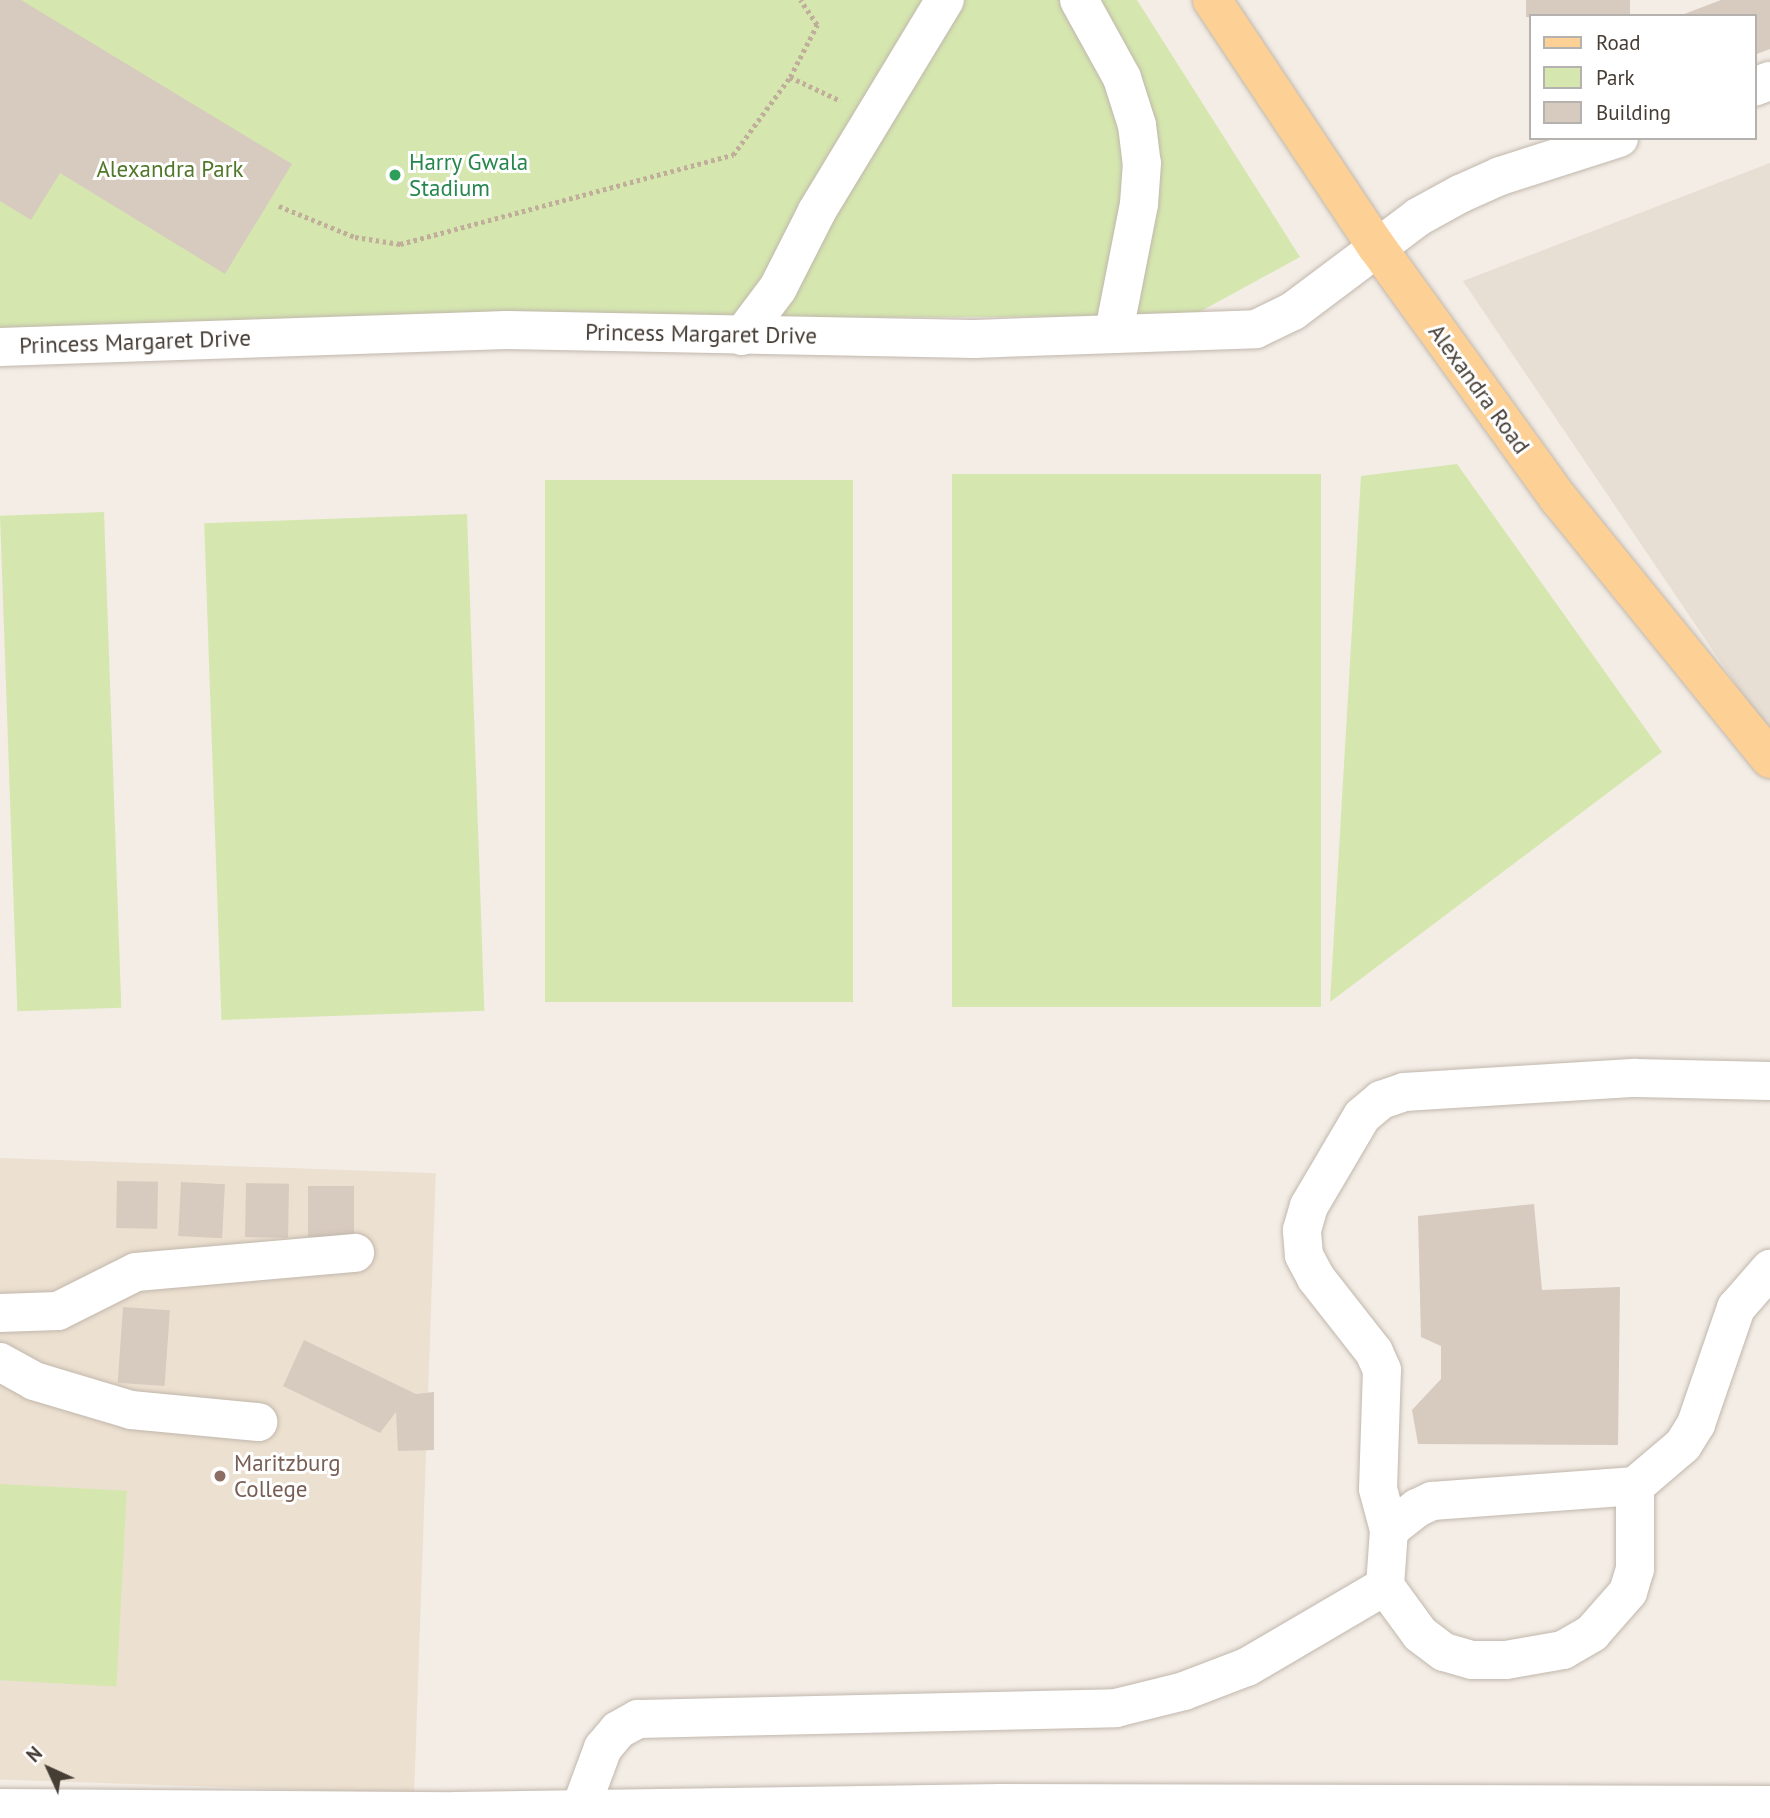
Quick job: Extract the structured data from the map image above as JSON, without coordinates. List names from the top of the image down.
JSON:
{
  "streets": {
    "main road": ["Alexandra Road"],
    "street": ["Princess Margaret Drive"]
  },
  "crossings": [
    ["Princess Margaret Drive", "Alexandra Road"]
  ],
  "parks": ["Alexandra Park"],
  "places": ["Harry Gwala Stadium", "Maritzburg College"],
  "legend": ["Road", "Park", "Building"],
  "north": "top left"
}
